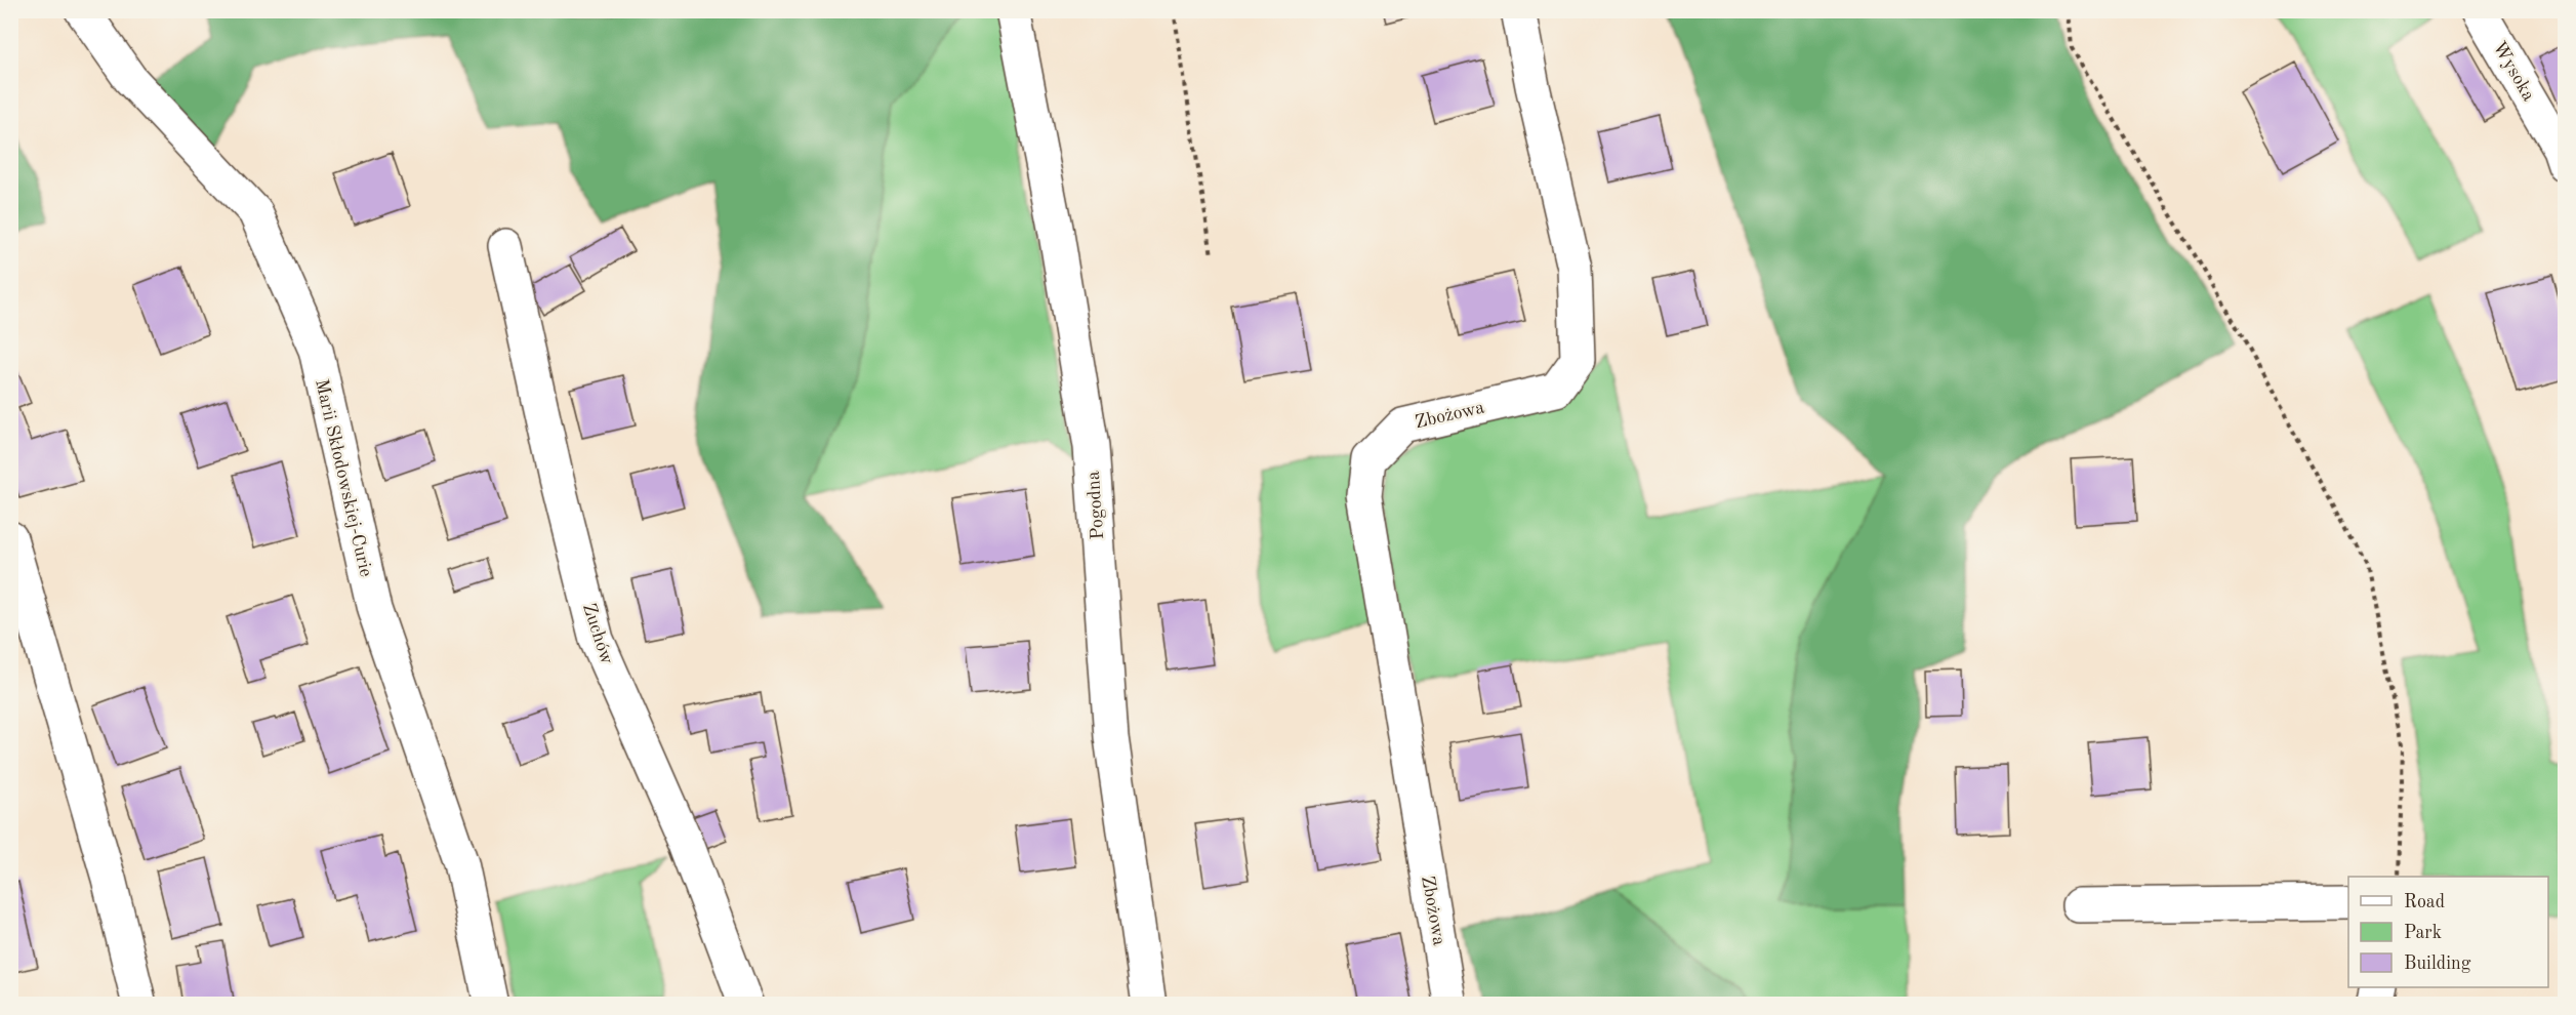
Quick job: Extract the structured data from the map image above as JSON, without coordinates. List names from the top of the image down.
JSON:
{
  "streets": {
    "street": [
      "Wysoka",
      "Zbożowa",
      "Marii Skłodowskiej-Curie",
      "Pogodna",
      "Zuchów"
    ]
  },
  "legend": ["Road", "Park", "Building"]
}
